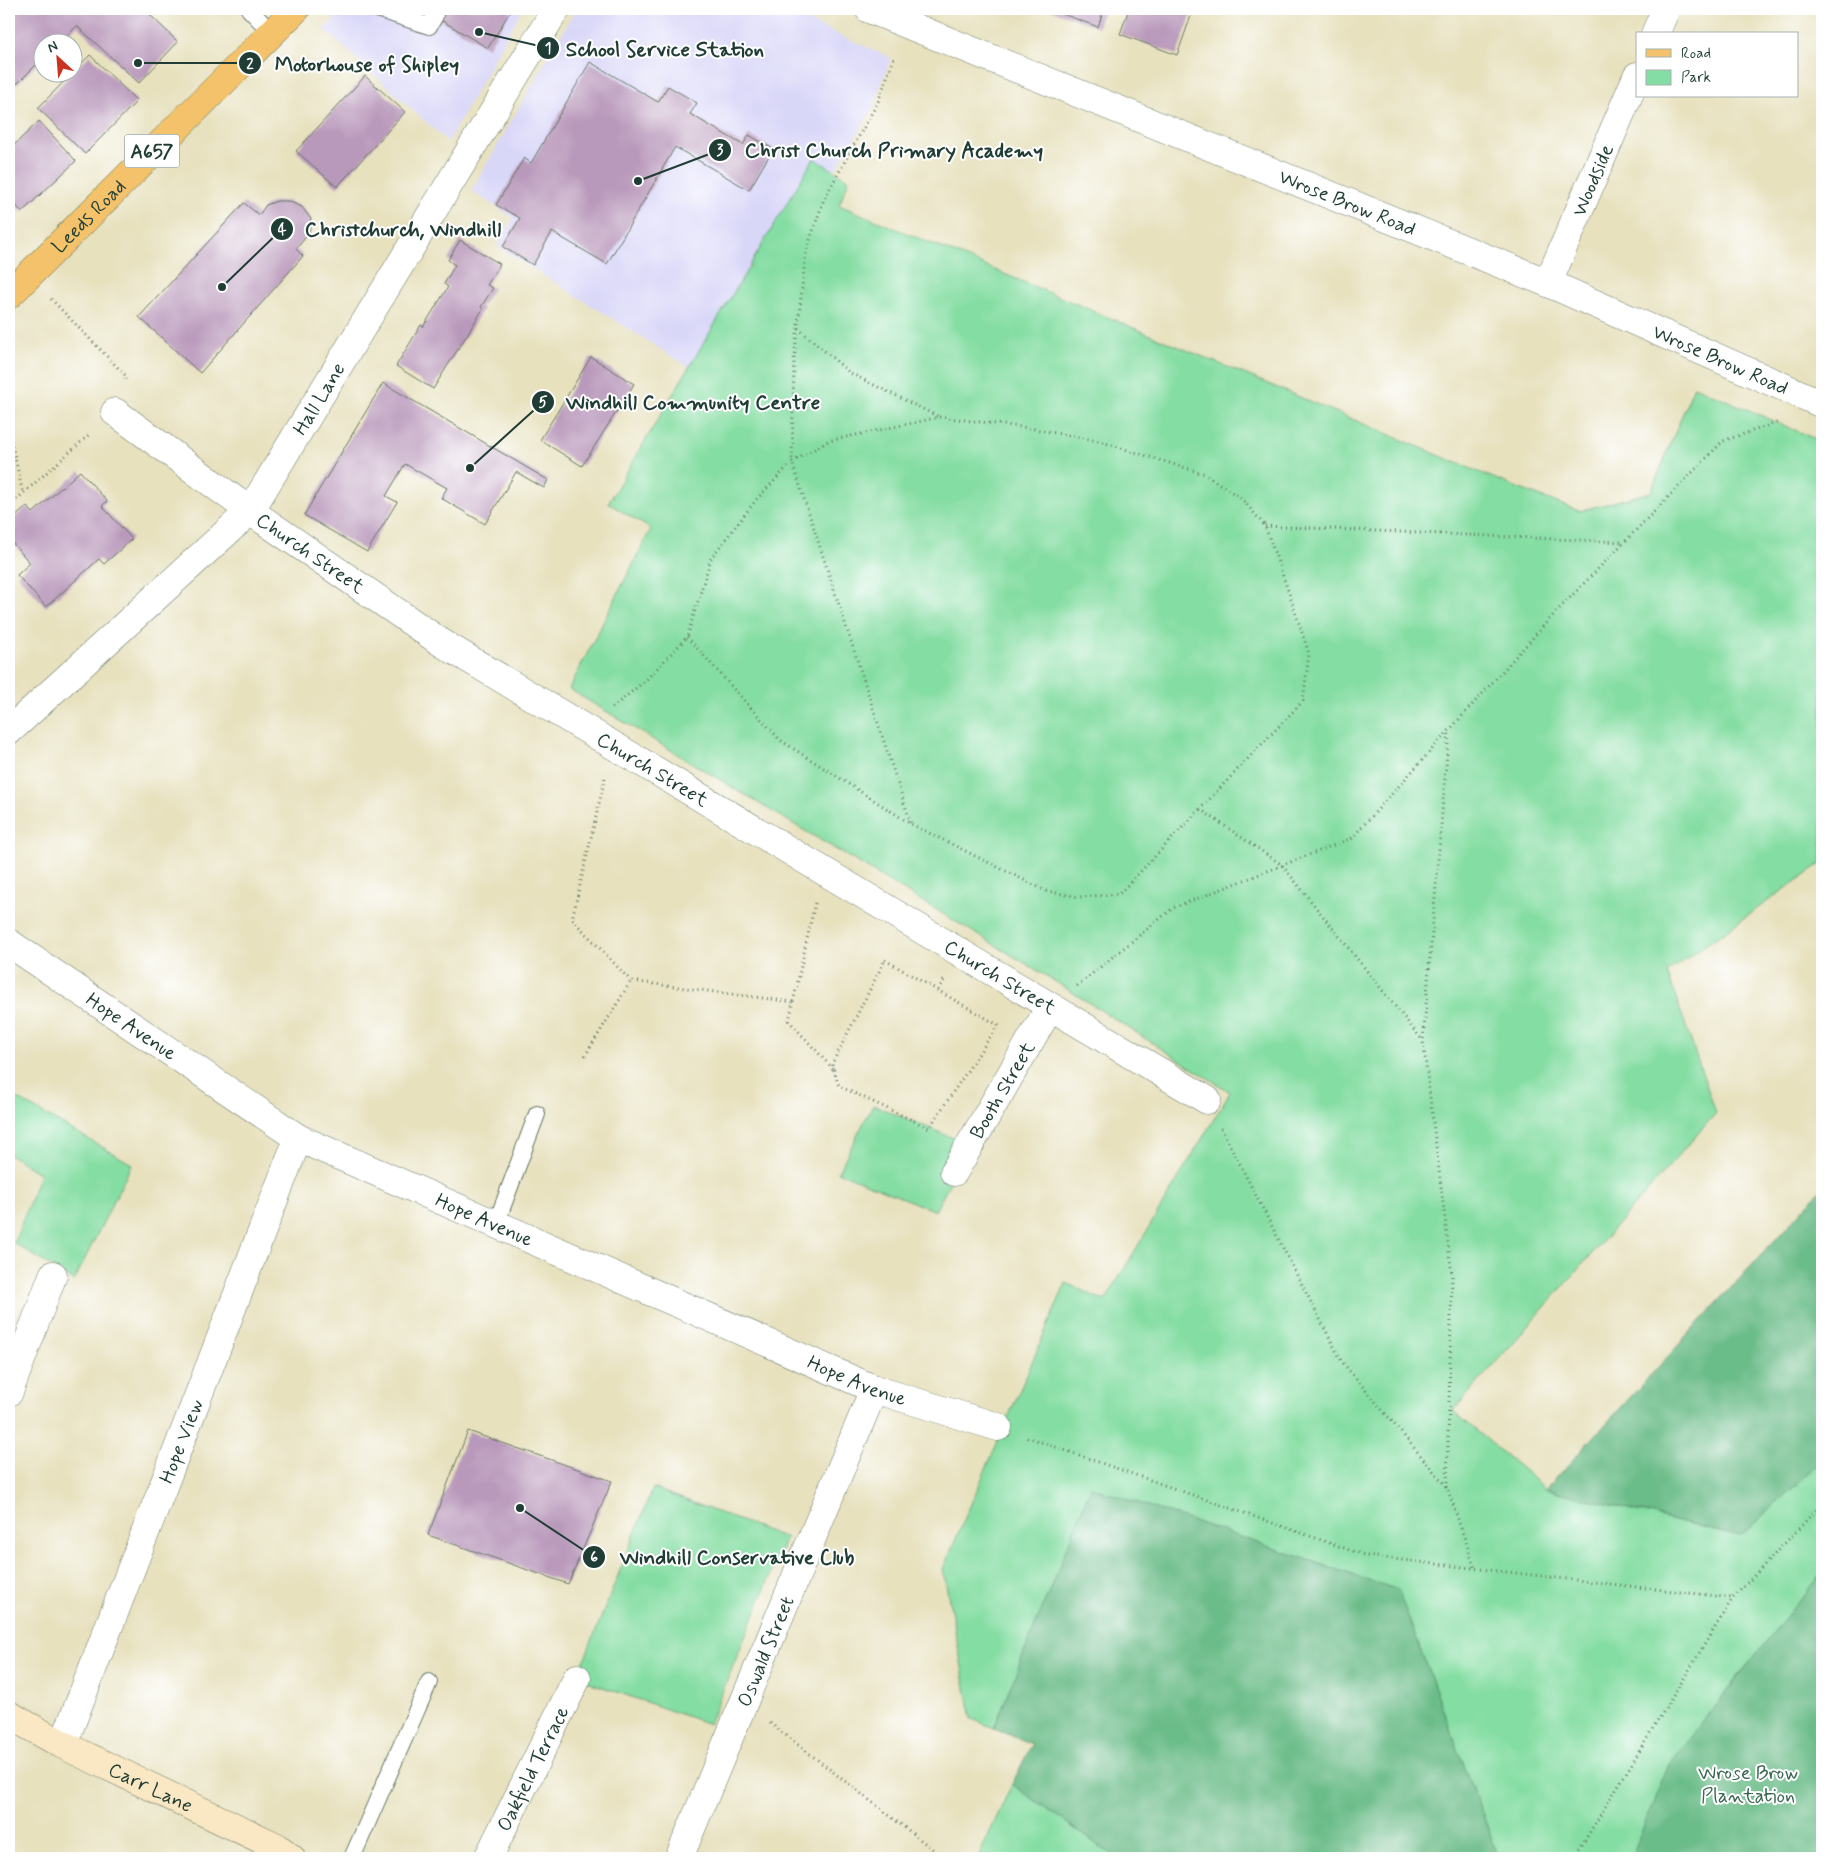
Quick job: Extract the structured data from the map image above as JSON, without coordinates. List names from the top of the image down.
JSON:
{
  "streets": {
    "main road": ["A657", "Leeds Road"],
    "street": [
      "Woodside",
      "Wrose Brow Road",
      "Hall Lane",
      "Church Street",
      "Hope Avenue",
      "Booth Street",
      "Hope View",
      "Oswald Street",
      "Oakfield Terrace",
      "Carr Lane"
    ]
  },
  "crossings": [
    ["Woodside", "Wrose Brow Road"],
    ["Hall Lane", "Church Street"],
    ["Church Street", "Booth Street"],
    ["Hope Avenue", "Hope View"],
    ["Hope Avenue", "Oswald Street"],
    ["Hope View", "Carr Lane"]
  ],
  "parks": ["Wrose Brow Plantation"],
  "places": [
    "School Service Station",
    "Motorhouse of Shipley",
    "Christ Church Primary Academy",
    "Christchurch, Windhill",
    "Windhill Community Centre",
    "Windhill Conservative Club"
  ],
  "legend": ["Road", "Park"],
  "north": "top left"
}
